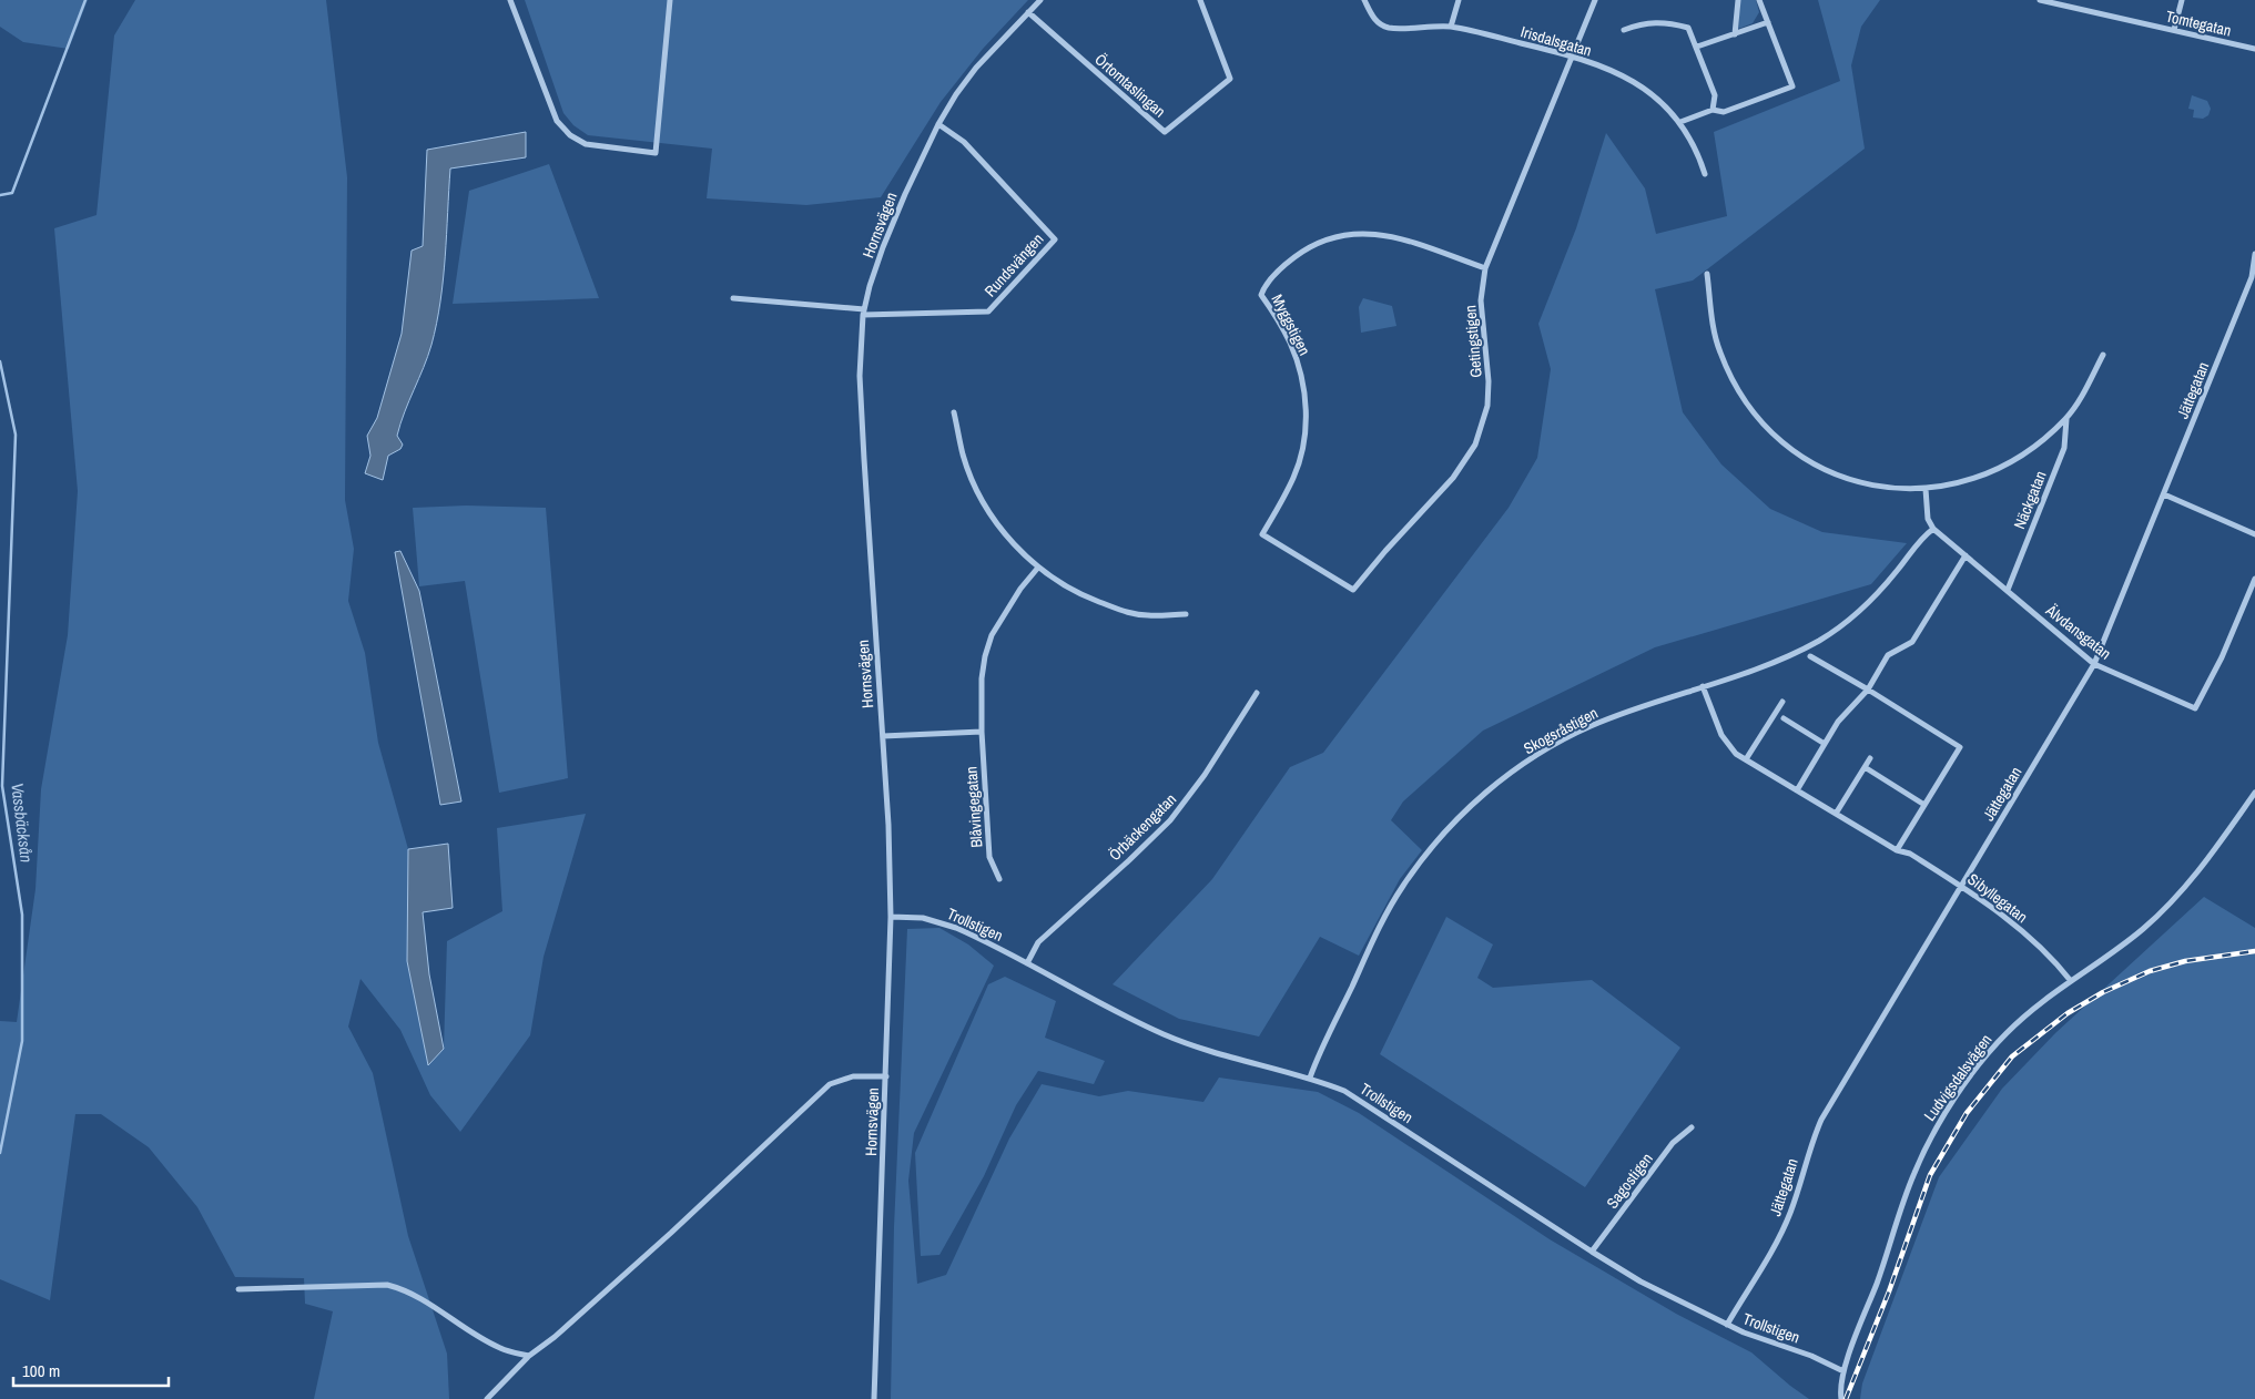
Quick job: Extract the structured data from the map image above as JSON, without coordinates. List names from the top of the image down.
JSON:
{
  "streets": {
    "street": [
      "Tomtegatan",
      "Irisdalsgatan",
      "Örtomtaslingan",
      "Hornsvägen",
      "Rundsvängen",
      "Myggstigen",
      "Getingstigen",
      "Jättegatan",
      "Näckgatan",
      "Älvdansgatan",
      "Skogsråstigen",
      "Blåvingegatan",
      "Örbäckengatan",
      "Sibyllegatan",
      "Trollstigen",
      "Ludvigsdalsvägen",
      "Sagostigen"
    ]
  },
  "crossings": [
    ["Irisdalsgatan", "Getingstigen"],
    ["Örtomtaslingan", "Hornsvägen"],
    ["Hornsvägen", "Rundsvängen"],
    ["Hornsvägen", "Trollstigen"],
    ["Myggstigen", "Getingstigen"],
    ["Jättegatan", "Älvdansgatan"],
    ["Jättegatan", "Sibyllegatan"],
    ["Jättegatan", "Trollstigen"],
    ["Näckgatan", "Älvdansgatan"],
    ["Älvdansgatan", "Skogsråstigen"],
    ["Skogsråstigen", "Sibyllegatan"],
    ["Skogsråstigen", "Trollstigen"],
    ["Örbäckengatan", "Trollstigen"],
    ["Sibyllegatan", "Ludvigsdalsvägen"],
    ["Trollstigen", "Ludvigsdalsvägen"],
    ["Trollstigen", "Sagostigen"]
  ],
  "water": ["Vassbäcksån"],
  "scale_bar": "100 m"
}
